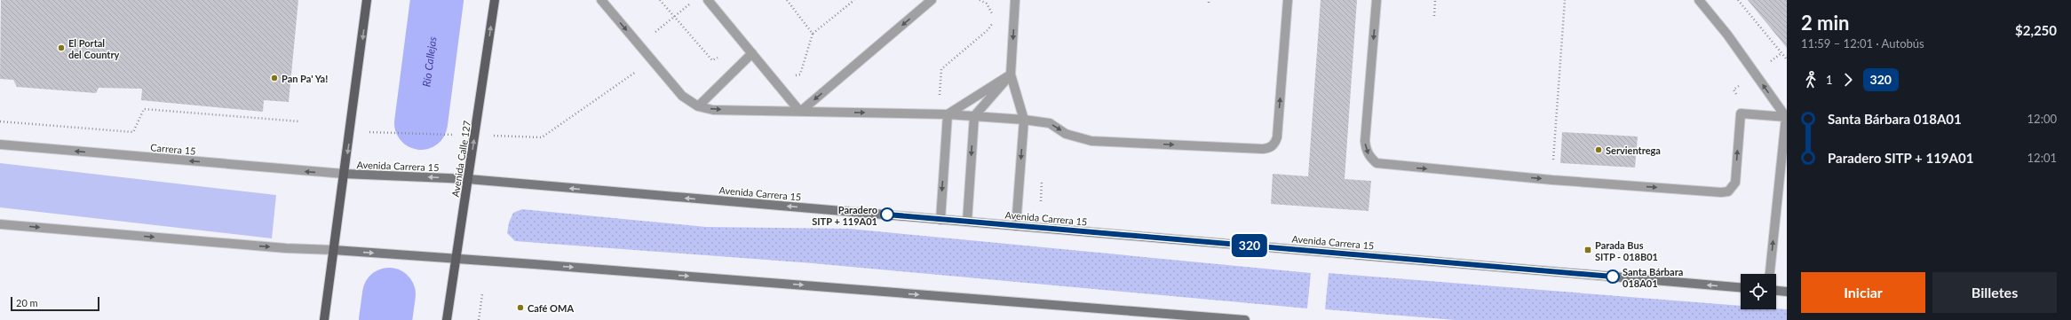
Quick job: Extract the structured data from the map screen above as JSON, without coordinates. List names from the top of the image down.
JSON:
{
  "streets": {
    "main road": ["Avenida Calle 127", "Avenida Carrera 15"],
    "street": ["Carrera 15"]
  },
  "crossings": [
    ["Carrera 15", "Avenida Carrera 15"],
    ["Avenida Calle 127", "Avenida Carrera 15"]
  ],
  "one_way": ["Avenida Calle 127"],
  "water": ["Río Callejas"],
  "places": {
    "other": [
      "El Portal del Country",
      "Pan Pa' Ya!",
      "Servientrega",
      "Paradero SITP + 119A01",
      "Santa Bárbara 018A01",
      "Café OMA"
    ],
    "transit": ["Parada Bus SITP - 018B01"]
  },
  "lines": ["bus line 320"],
  "scale_bar": "20 m",
  "page": {
    "on_map": "320",
    "heading": ["2 min", "11:59 – 12:01 · Autobús", "$2,250"],
    "legs": ["1", "320"],
    "list": [
      {
        "name": "Santa Bárbara 018A01",
        "value": "12:00"
      },
      {
        "name": "Paradero SITP + 119A01",
        "value": "12:01"
      }
    ],
    "buttons": ["Iniciar", "Billetes"],
    "scale": "20 m"
  }
}
